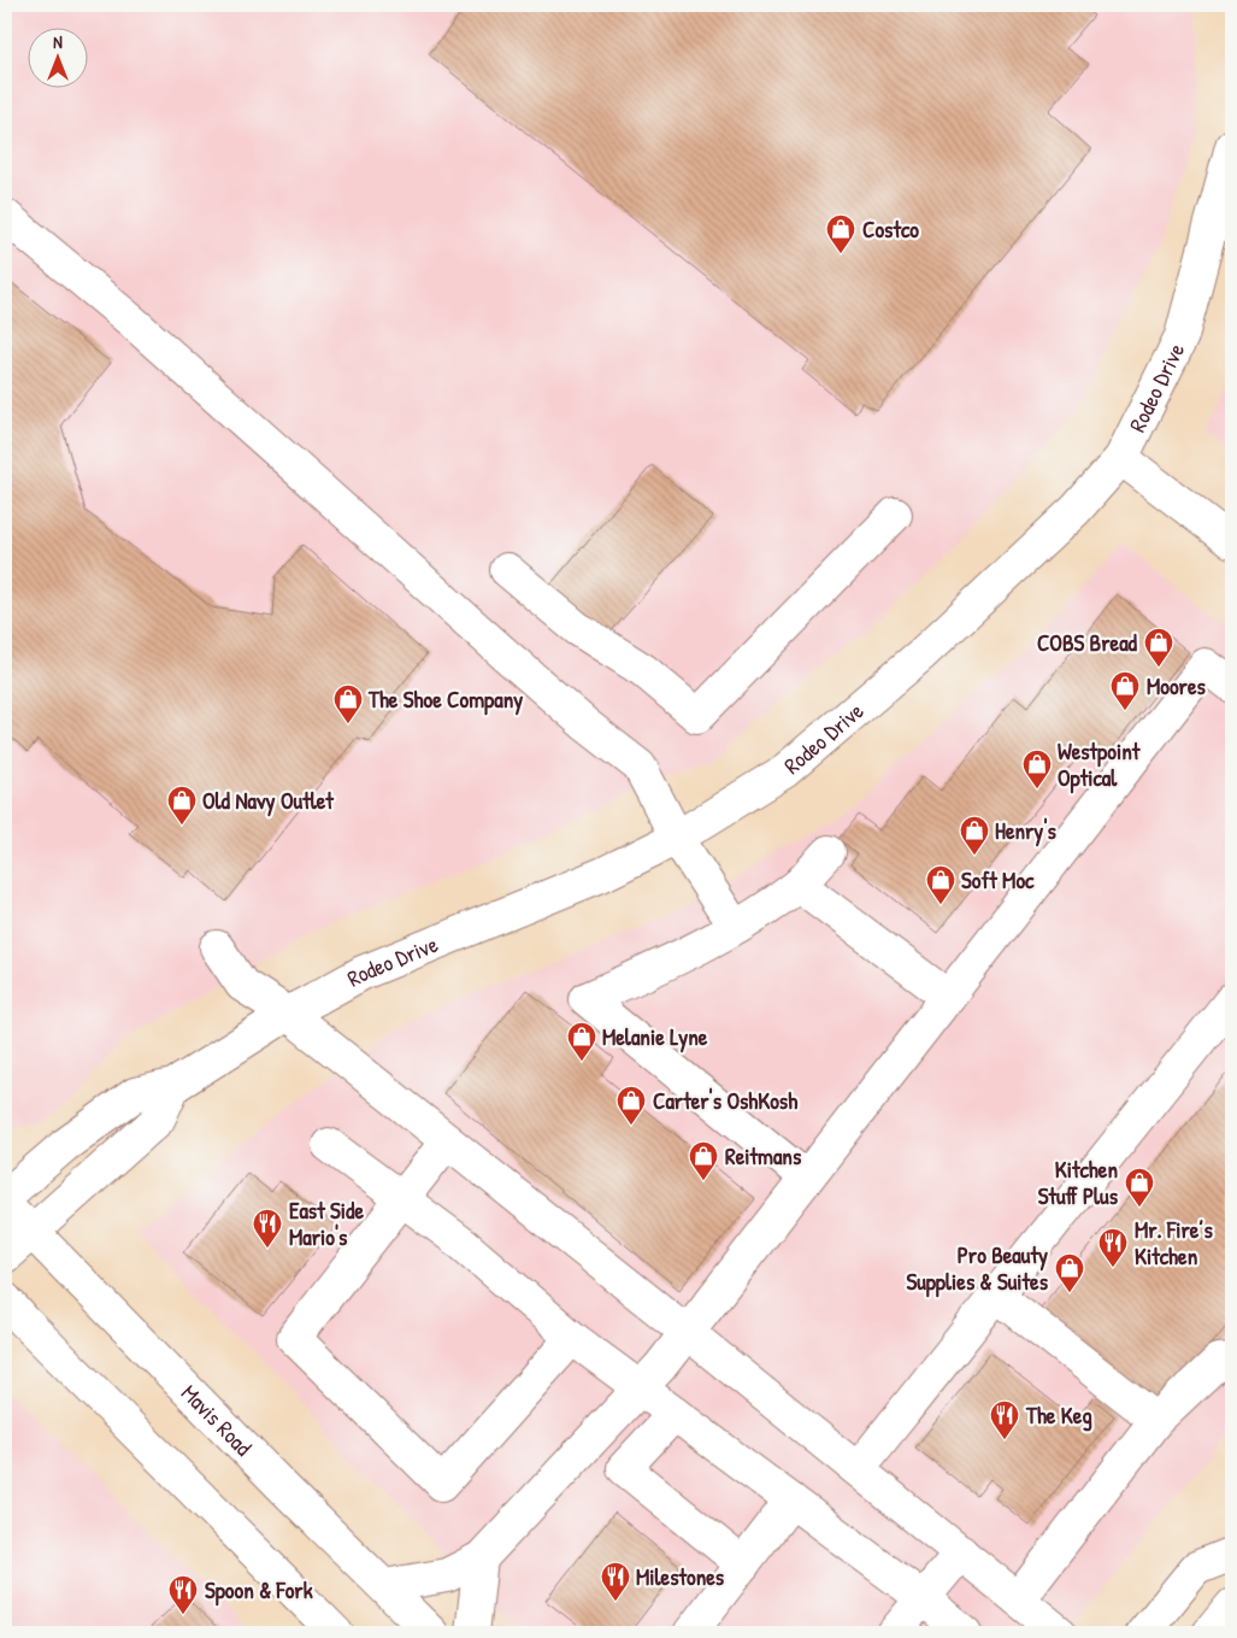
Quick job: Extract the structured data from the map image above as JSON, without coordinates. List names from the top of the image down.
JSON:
{
  "streets": {
    "street": ["Rodeo Drive", "Mavis Road"]
  },
  "places": {
    "shop": [
      "Costco",
      "COBS Bread",
      "Moores",
      "The Shoe Company",
      "Westpoint Optical",
      "Old Navy Outlet",
      "Henry's",
      "Soft Moc",
      "Melanie Lyne",
      "Carter's OshKosh",
      "Reitmans",
      "Kitchen Stuff Plus",
      "Pro Beauty Supplies & Suites"
    ],
    "restaurant": [
      "East Side Mario's",
      "Mr. Fire’s Kitchen",
      "The Keg",
      "Milestones",
      "Spoon & Fork"
    ]
  },
  "north": "top"
}
